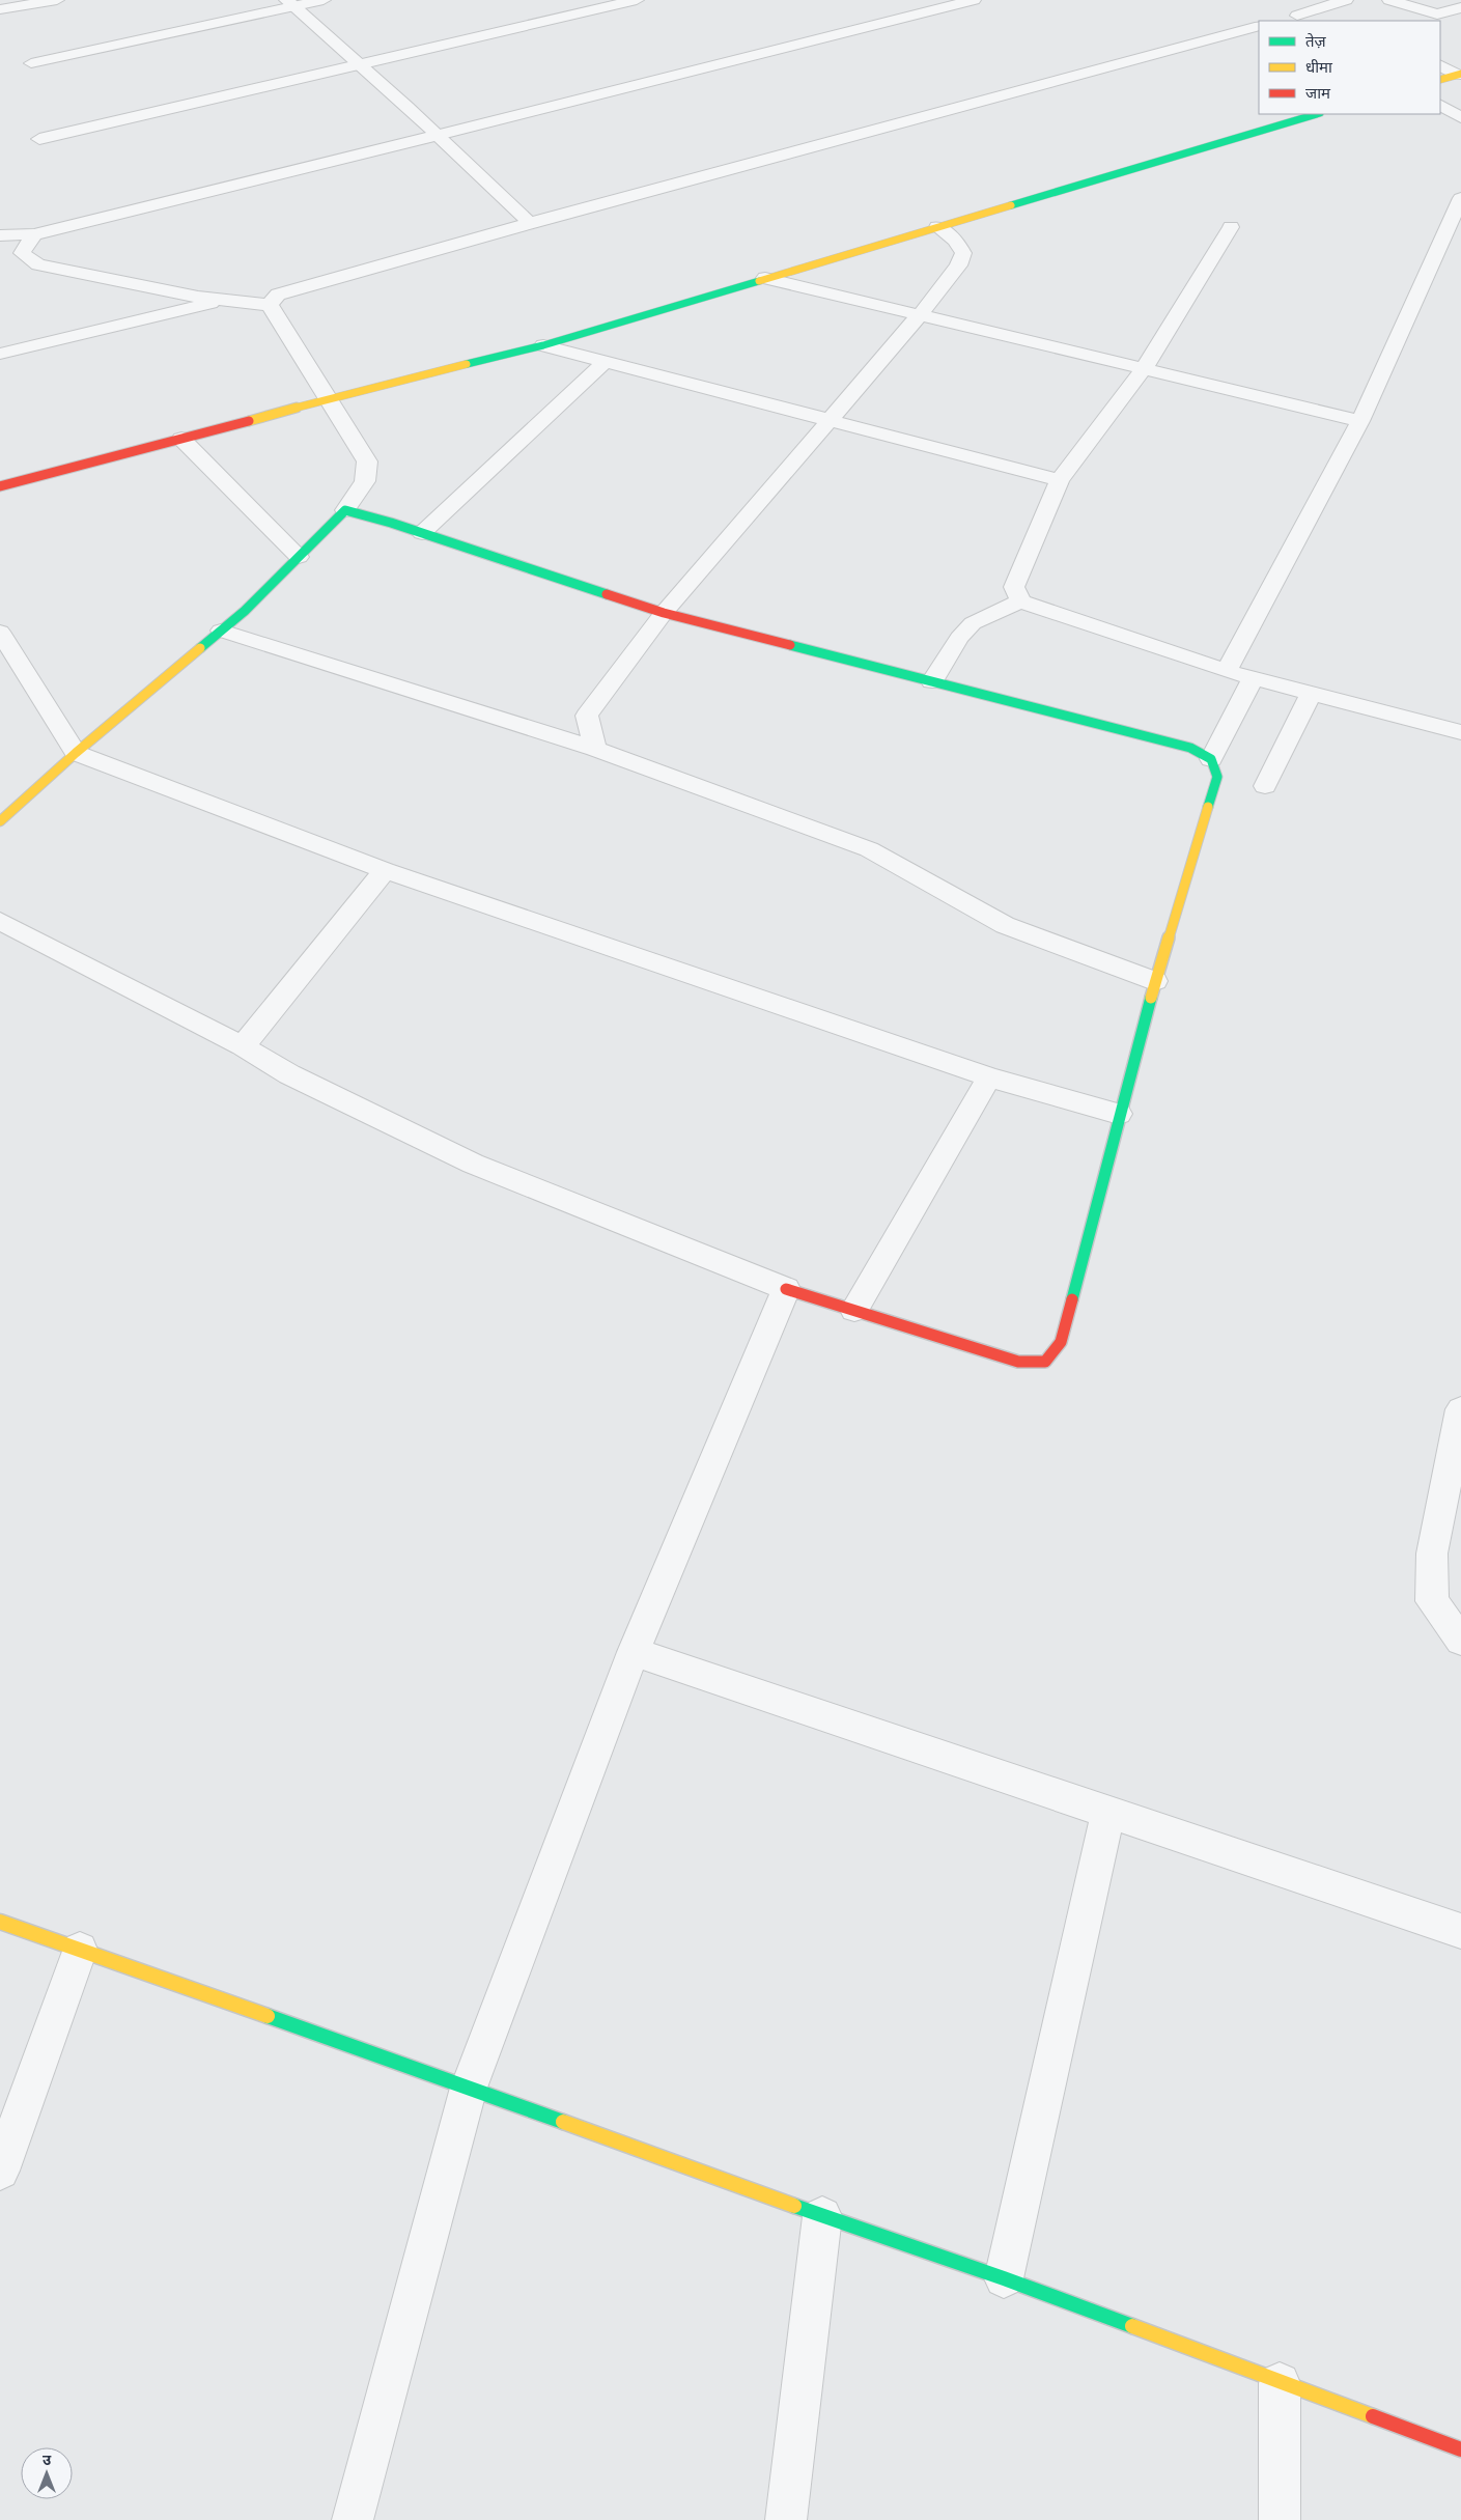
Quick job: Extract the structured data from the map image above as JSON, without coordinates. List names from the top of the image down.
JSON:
{
  "legend": ["तेज़", "धीमा", "जाम"],
  "north": "top"
}
